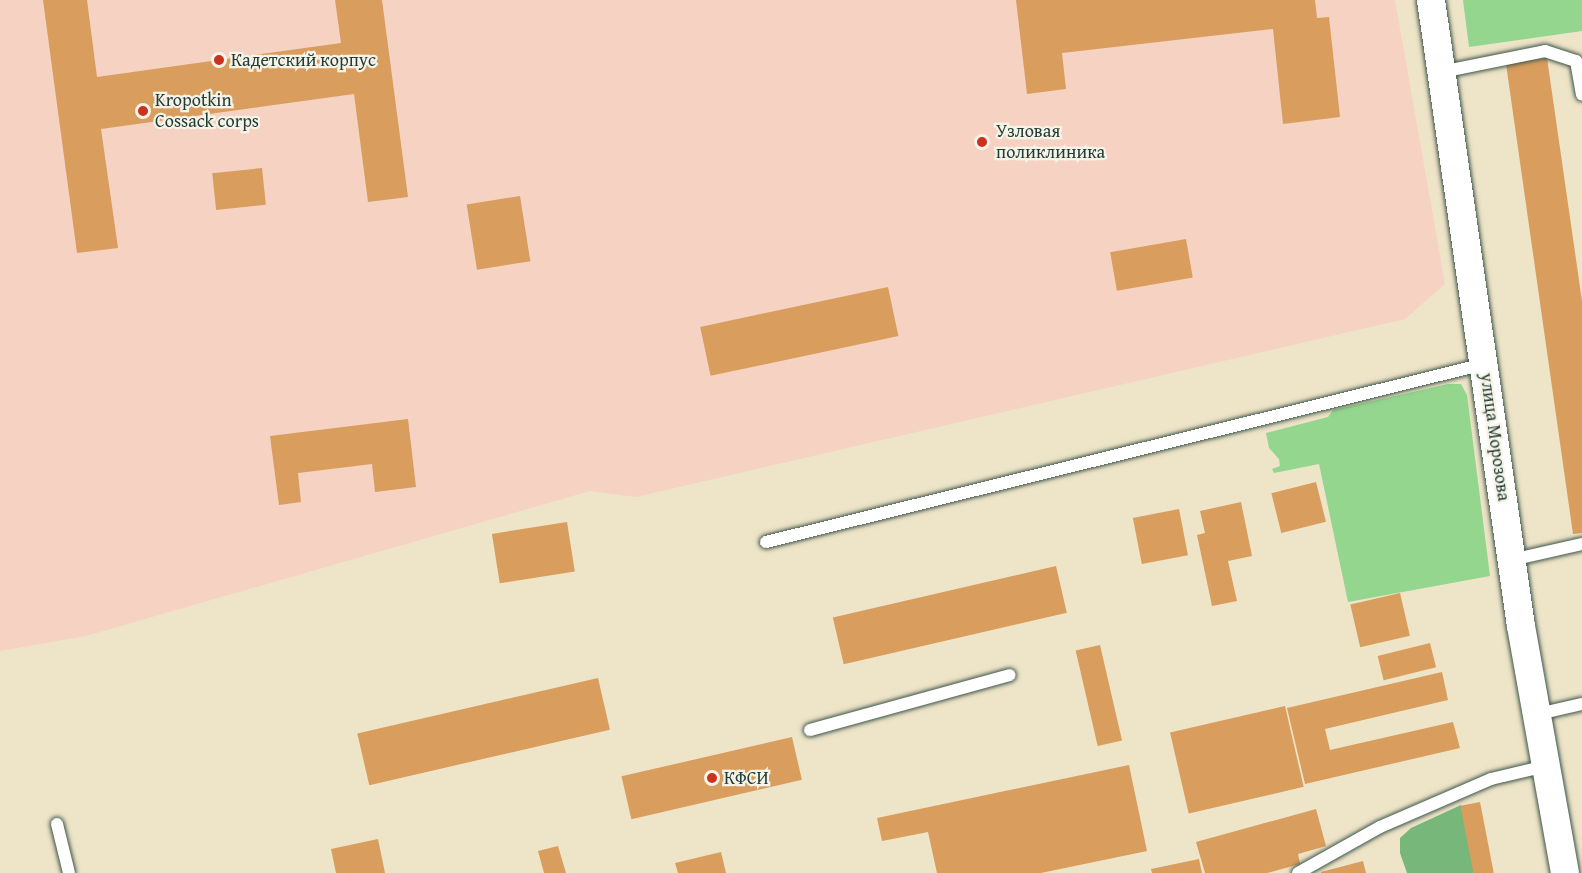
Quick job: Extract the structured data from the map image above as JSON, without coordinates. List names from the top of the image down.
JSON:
{
  "streets": {
    "street": ["улица Морозова"]
  },
  "places": [
    "Кадетский корпус",
    "Kropotkin Cossack corps",
    "Узловая поликлиника",
    "КФСИ"
  ]
}
